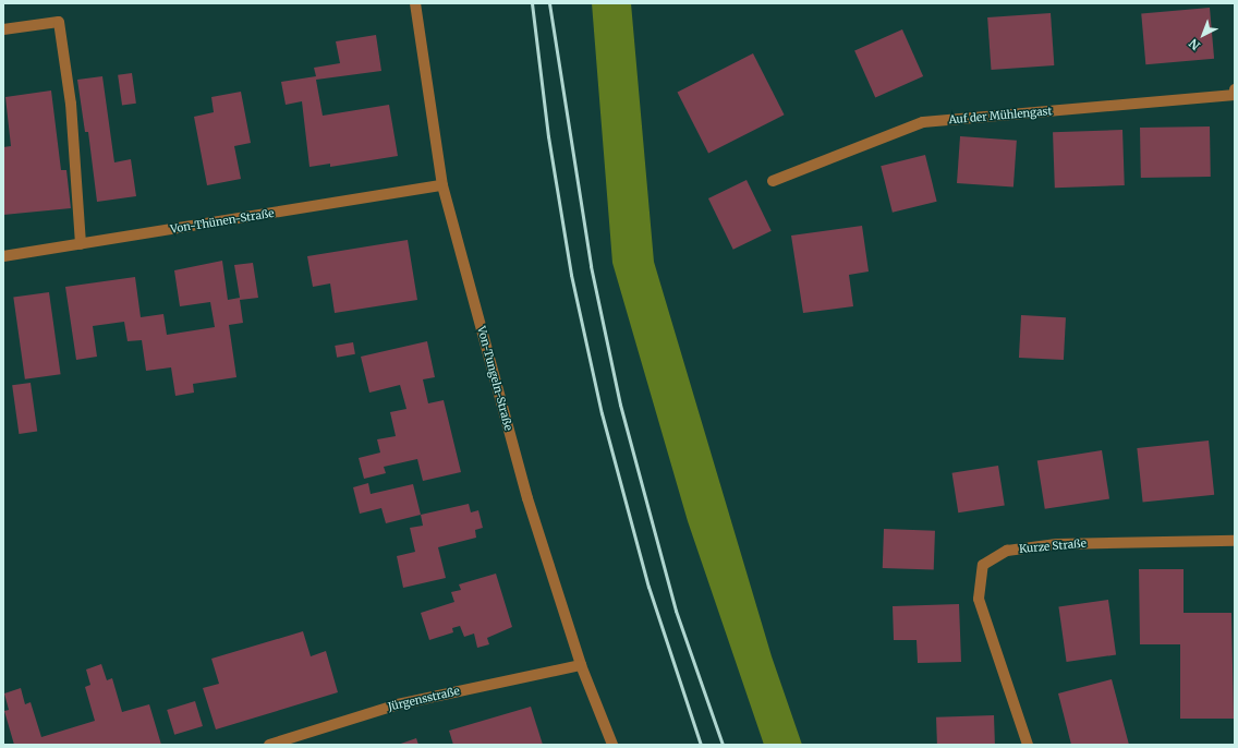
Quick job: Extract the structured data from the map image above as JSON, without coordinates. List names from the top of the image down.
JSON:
{
  "streets": {
    "street": [
      "Auf der Mühlengast",
      "Von-Thünen-Straße",
      "Von-Tungeln-Straße",
      "Kurze Straße",
      "Jürgensstraße"
    ]
  },
  "crossings": [
    ["Von-Thünen-Straße", "Von-Tungeln-Straße"],
    ["Von-Tungeln-Straße", "Jürgensstraße"]
  ],
  "north": "bottom left"
}
